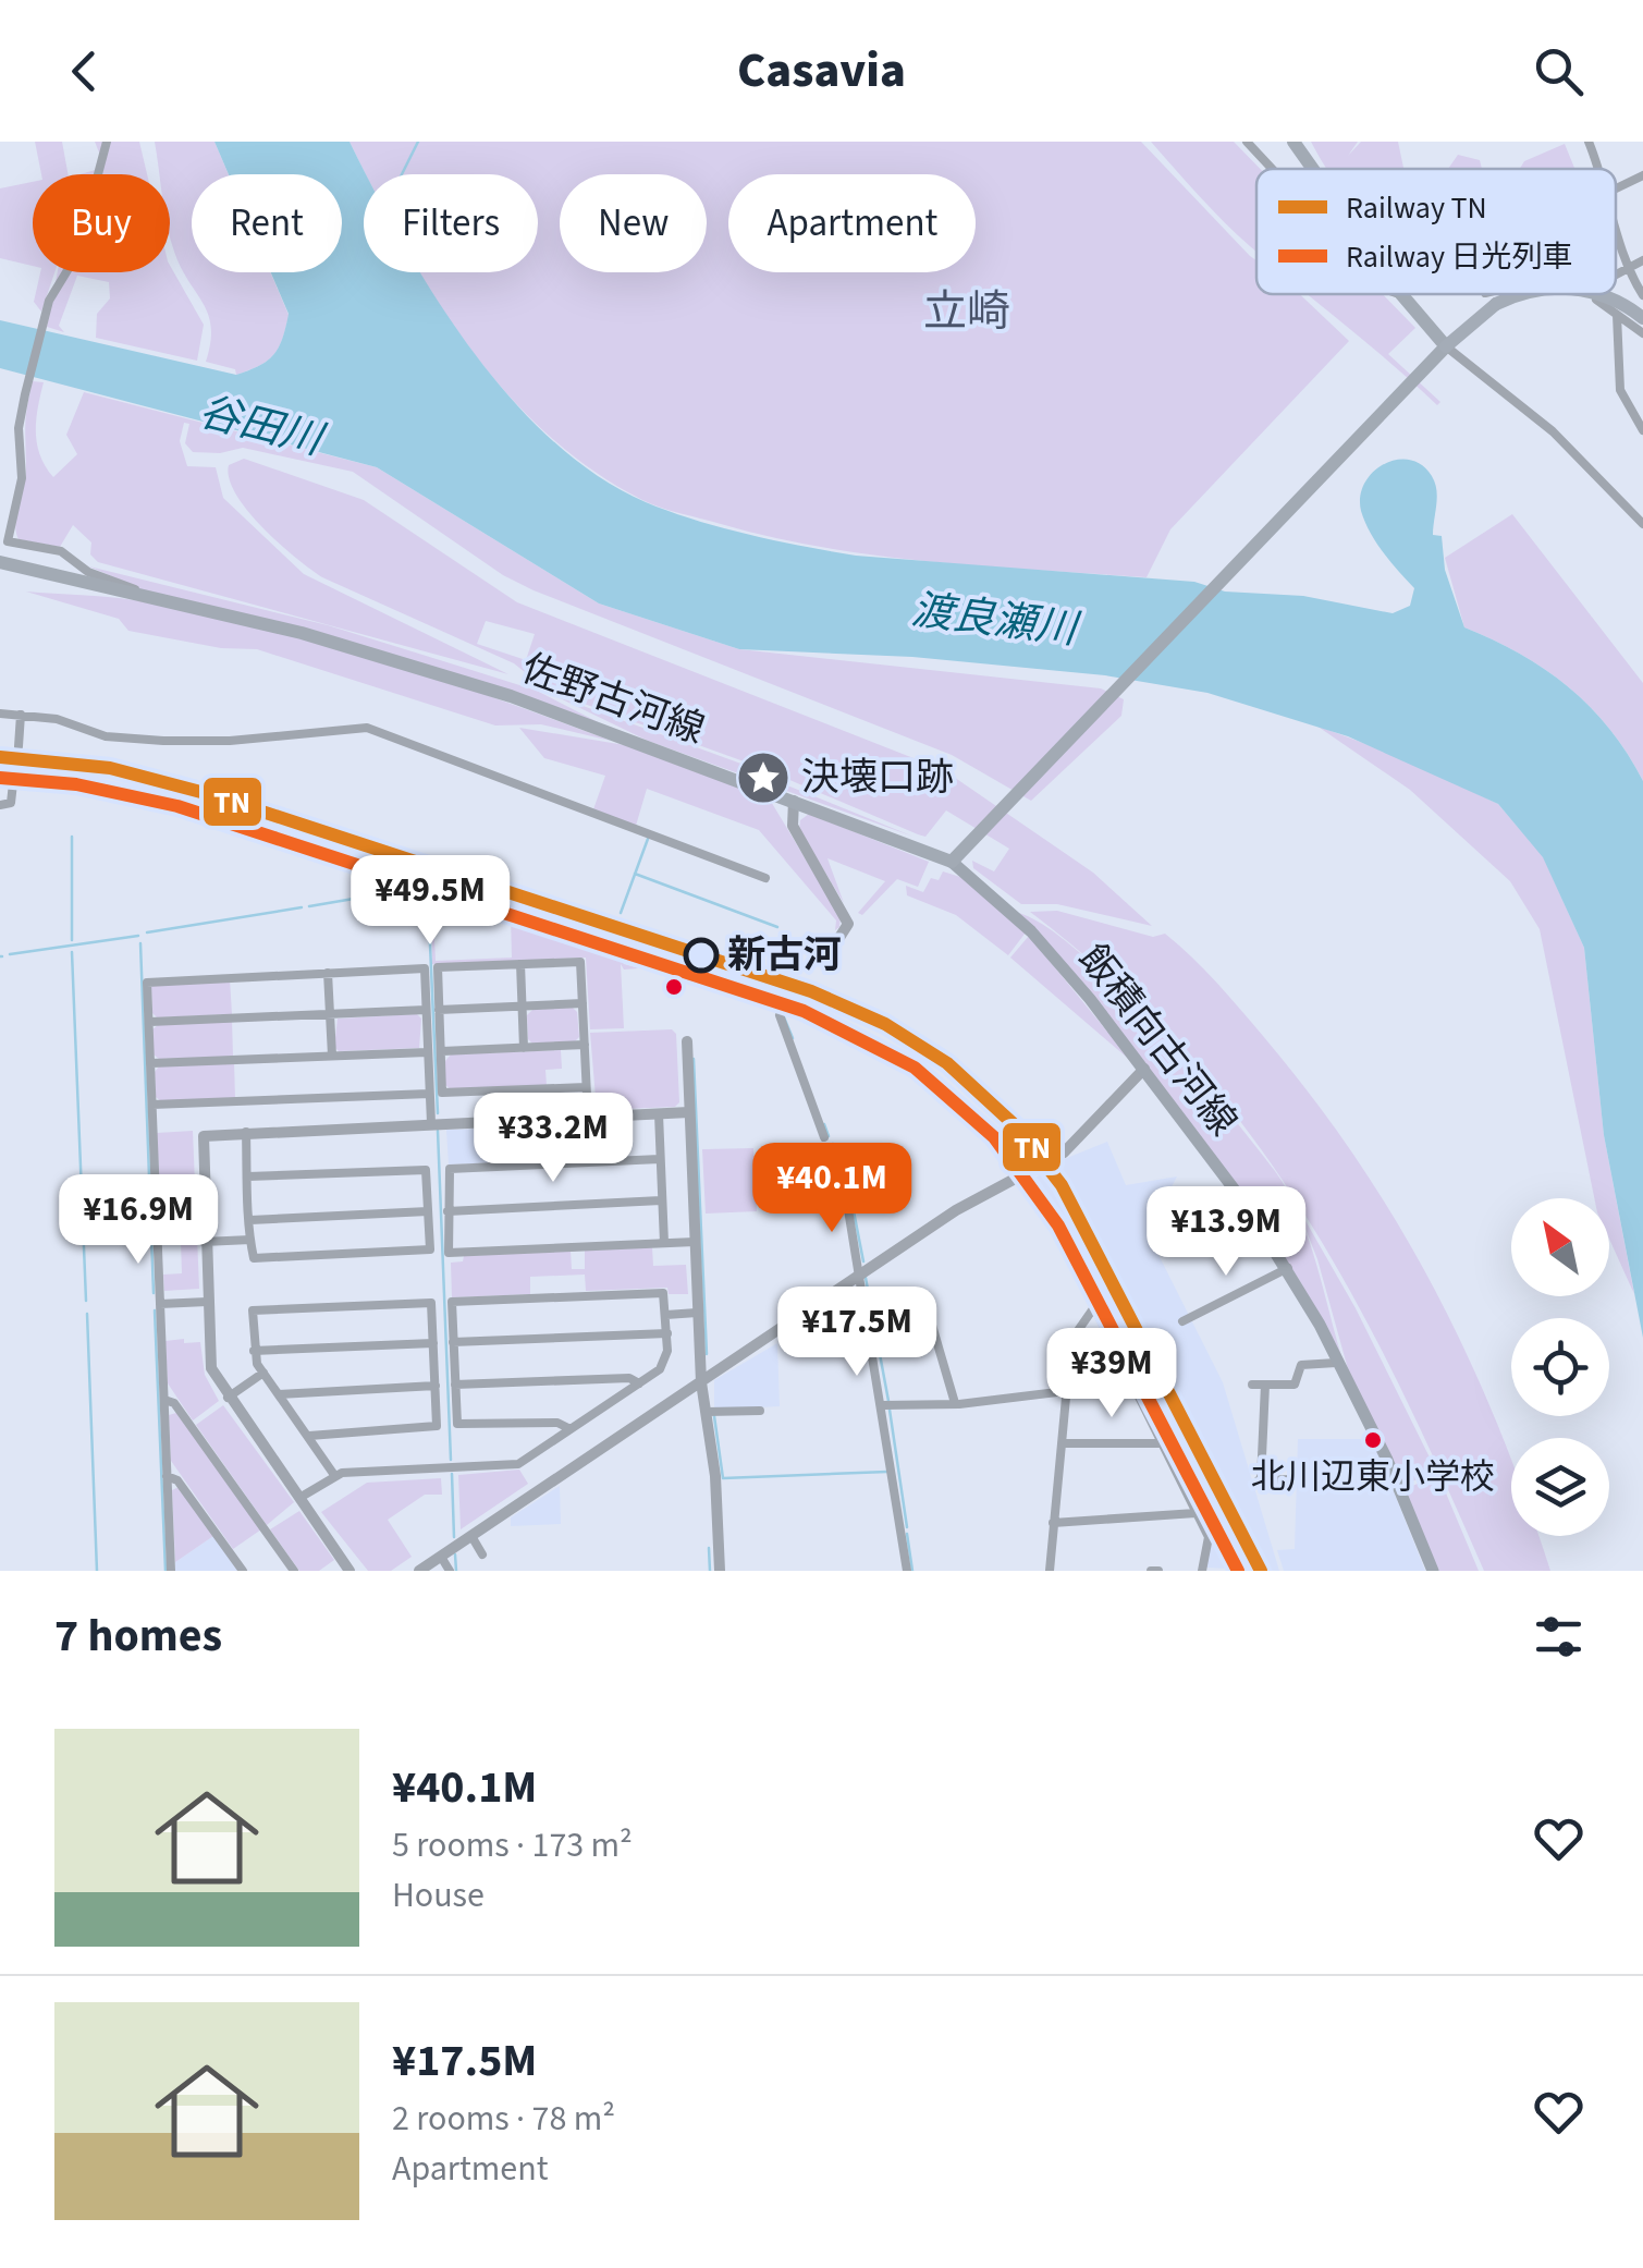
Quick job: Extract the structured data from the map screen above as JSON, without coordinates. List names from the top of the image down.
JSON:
{
  "streets": {
    "main road": ["佐野古河線", "飯積向古河線"]
  },
  "crossings": [
    ["佐野古河線", "飯積向古河線"]
  ],
  "districts": ["立崎"],
  "water": ["谷田川", "渡良瀬川"],
  "places": {
    "place": ["決壊口跡"],
    "other": ["新古河", "北川辺東小学校"]
  },
  "lines": ["rail line TN", "rail line 日光列車"],
  "legend": ["Railway TN", "Railway 日光列車"],
  "north": "top left",
  "page": {
    "header": "Casavia",
    "chip": [
      "Buy",
      "Rent",
      "Filters",
      "New",
      "Apartment"
    ],
    "price": [
      "¥49.5M",
      "¥33.2M",
      "¥40.1M",
      "¥16.9M",
      "¥13.9M",
      "¥17.5M",
      "¥39M"
    ],
    "heading": "7 homes",
    "list": [
      {
        "name": "¥40.1M",
        "note": "5 rooms · 173 m² · House"
      },
      {
        "name": "¥17.5M",
        "note": "2 rooms · 78 m² · Apartment"
      }
    ]
  }
}
